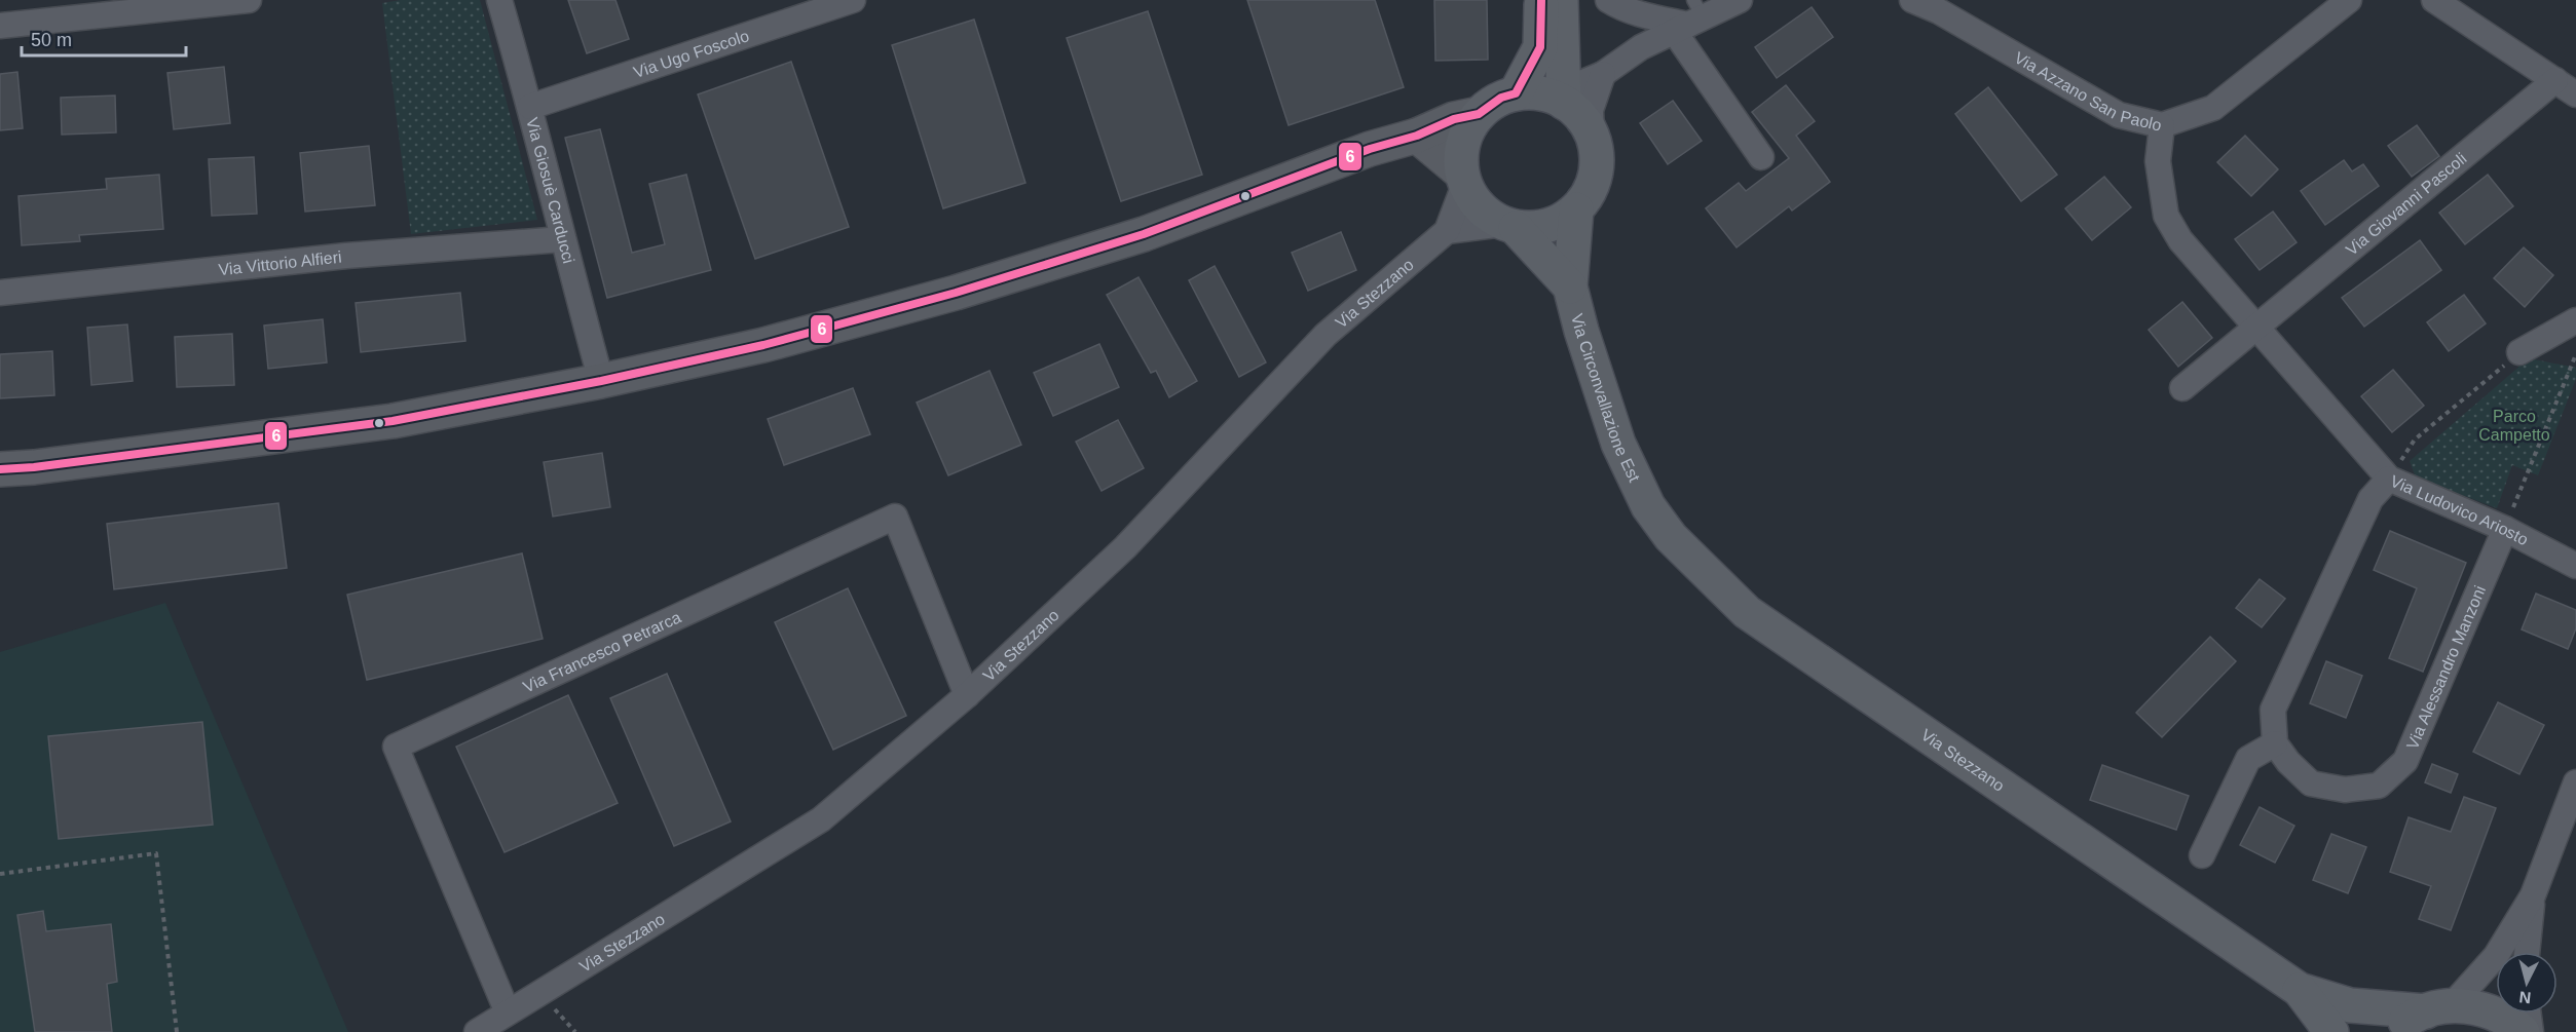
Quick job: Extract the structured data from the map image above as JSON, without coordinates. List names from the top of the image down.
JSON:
{
  "streets": {
    "main road": ["Via Stezzano", "Via Circonvallazione Est"],
    "street": [
      "Via Ugo Foscolo",
      "Via Azzano San Paolo",
      "Via Giosuè Carducci",
      "Via Giovanni Pascoli",
      "Via Vittorio Alfieri",
      "Via Ludovico Ariosto",
      "Via Francesco Petrarca",
      "Via Alessandro Manzoni"
    ]
  },
  "crossings": [
    ["Via Ugo Foscolo", "Via Giosuè Carducci"],
    ["Via Azzano San Paolo", "Via Ludovico Ariosto"],
    ["Via Giosuè Carducci", "Via Vittorio Alfieri"],
    ["Via Giovanni Pascoli", "Via Ludovico Ariosto"],
    ["Via Stezzano", "Via Circonvallazione Est"],
    ["Via Stezzano", "Via Francesco Petrarca"],
    ["Via Ludovico Ariosto", "Via Alessandro Manzoni"]
  ],
  "parks": ["Parco Campetto"],
  "lines": ["transit line 6"],
  "scale_bar": "50 m",
  "north": "bottom"
}
